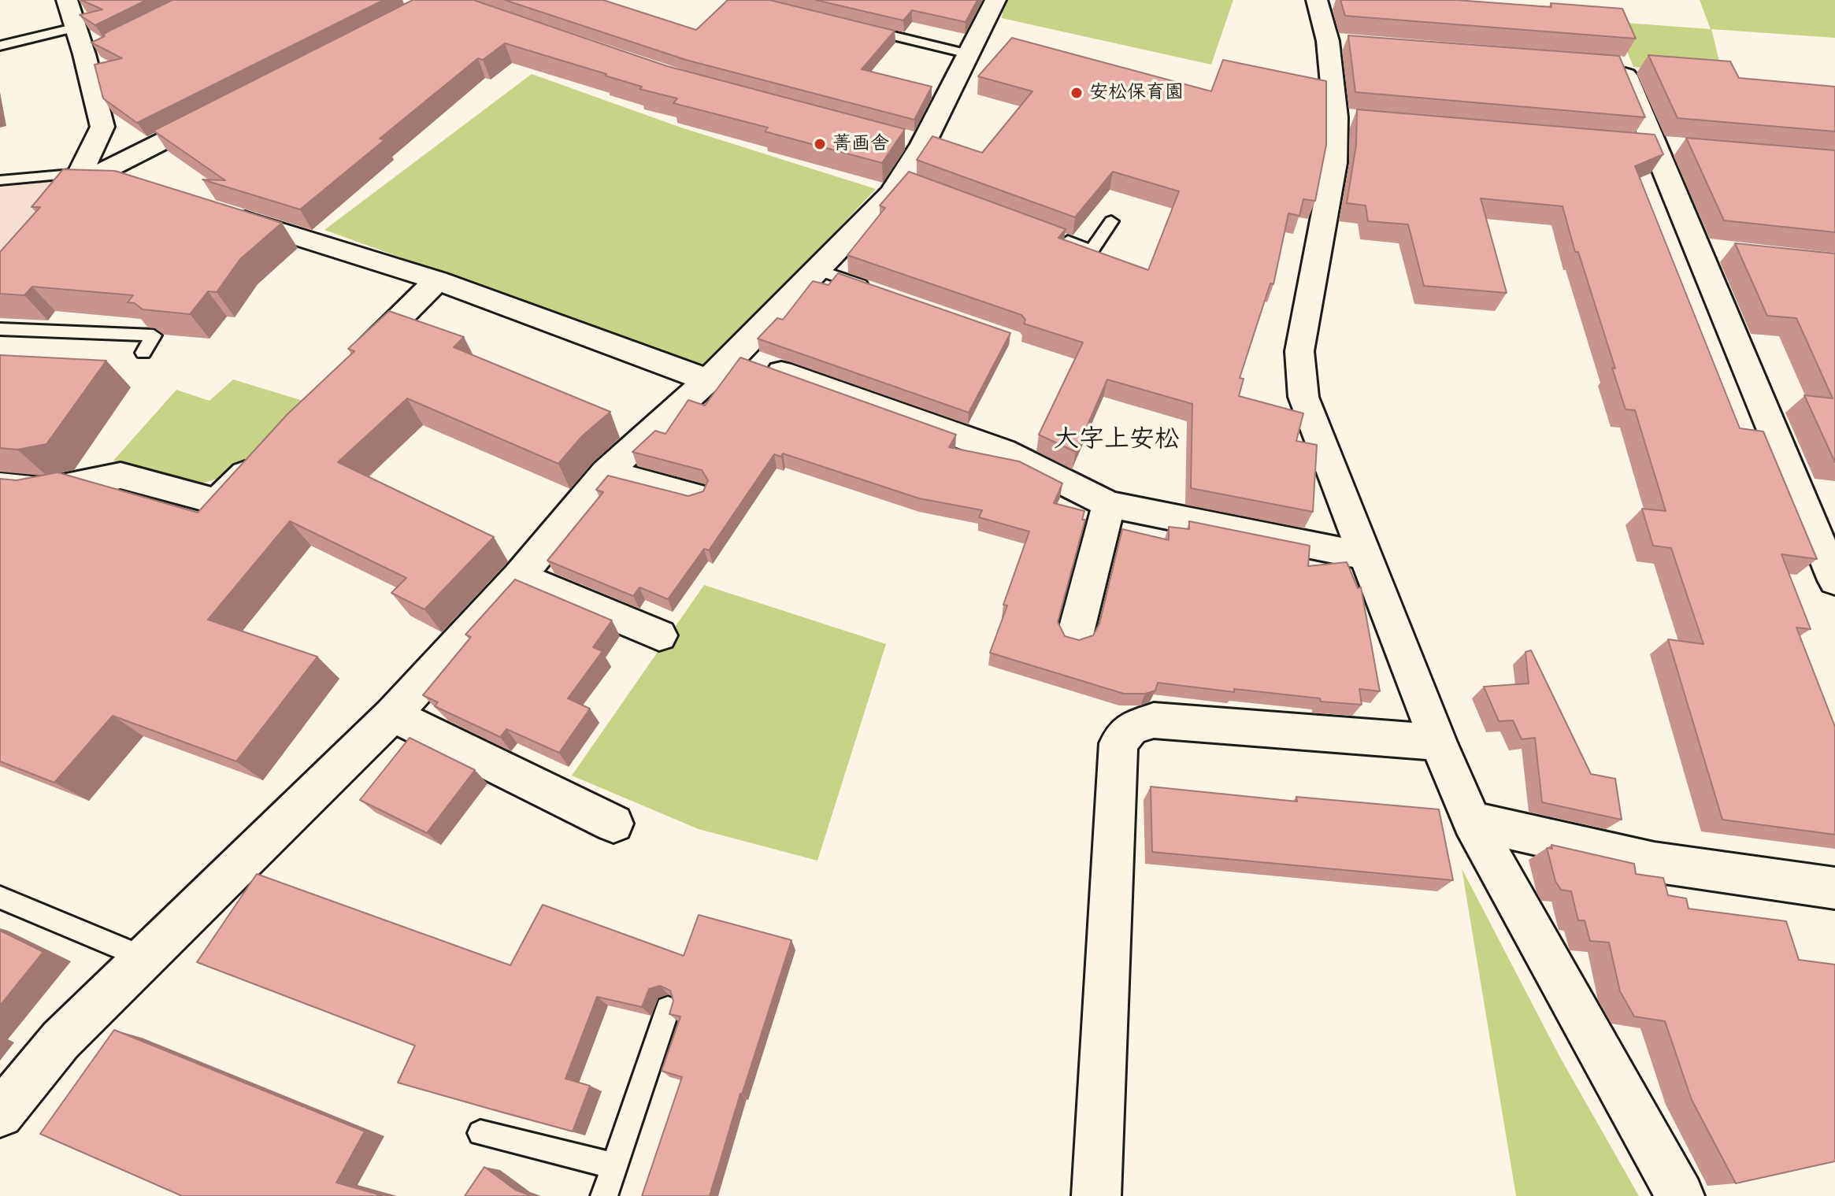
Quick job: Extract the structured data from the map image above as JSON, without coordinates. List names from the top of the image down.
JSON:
{
  "districts": ["大字上安松"],
  "places": ["安松保育園", "菁画舎"]
}
